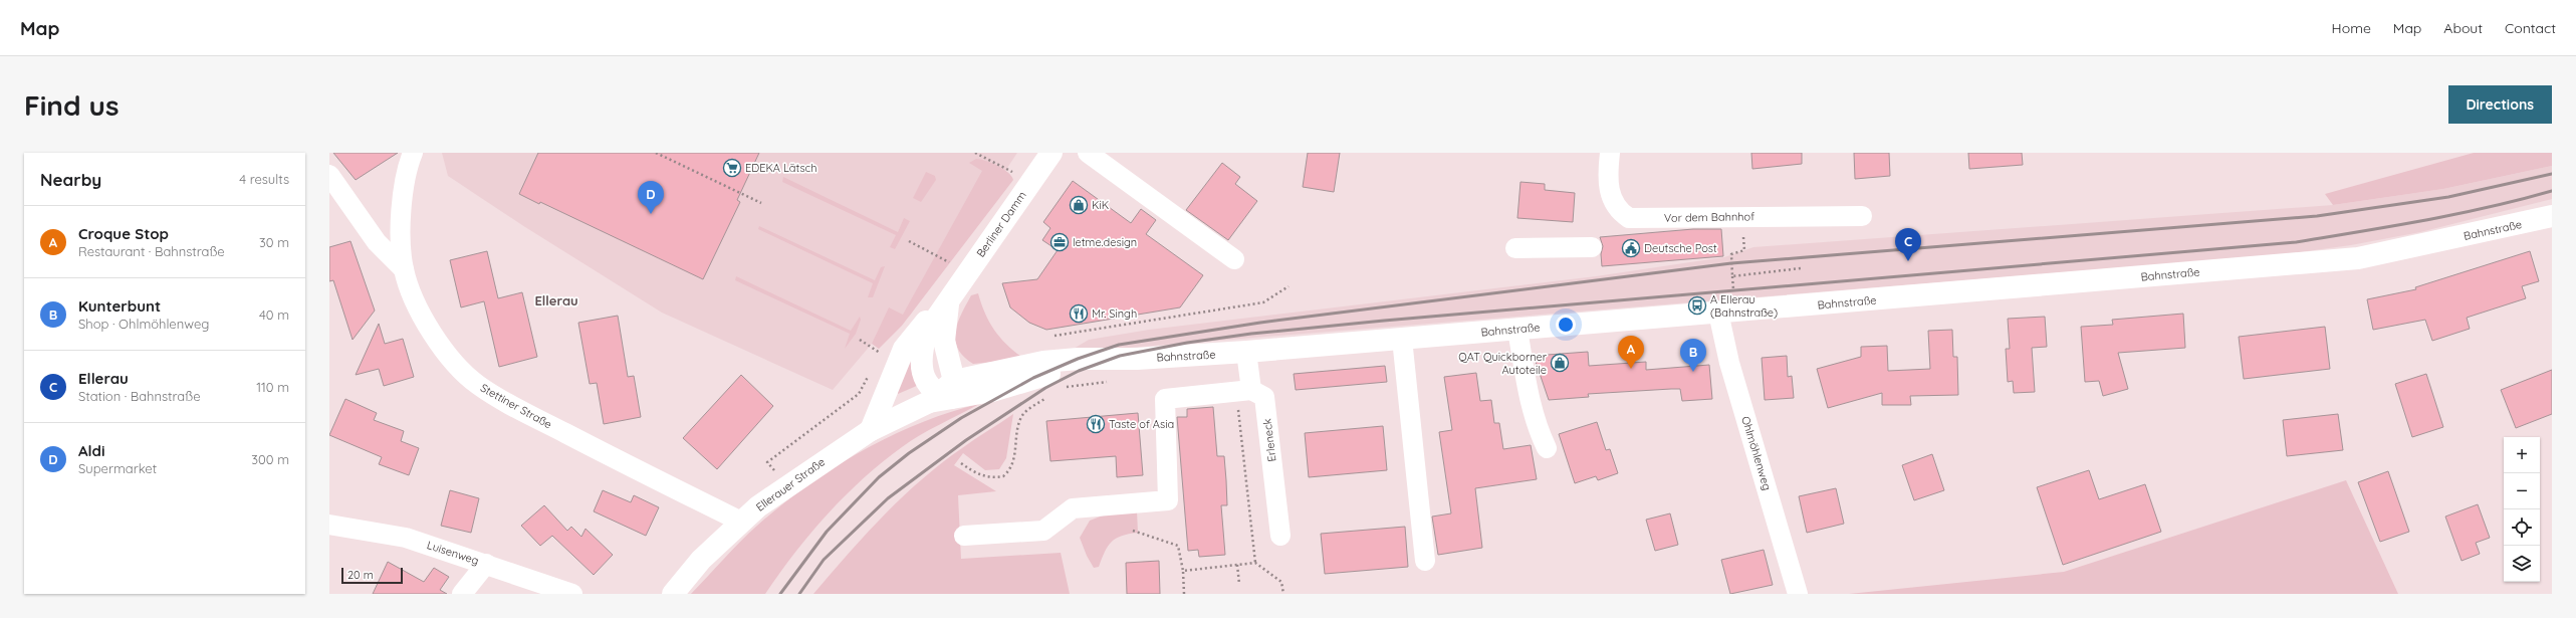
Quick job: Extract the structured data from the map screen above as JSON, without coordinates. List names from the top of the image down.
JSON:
{
  "streets": {
    "main road": ["Berliner Damm", "Bahnstraße", "Ellerauer Straße"],
    "street": [
      "Vor dem Bahnhof",
      "Stettiner Straße",
      "Erleneck",
      "Ohlmöhlenweg",
      "Luisenweg"
    ]
  },
  "crossings": [
    ["Berliner Damm", "Bahnstraße"],
    ["Berliner Damm", "Ellerauer Straße"],
    ["Bahnstraße", "Ohlmöhlenweg"],
    ["Bahnstraße", "Ellerauer Straße"],
    ["Stettiner Straße", "Ellerauer Straße"]
  ],
  "districts": ["Ellerau"],
  "places": {
    "supermarket": ["EDEKA Lätsch"],
    "shop": ["KiK", "QAT Quickborner Autoteile"],
    "office": ["letme.design"],
    "public building": ["Deutsche Post"],
    "bus stop": ["A Ellerau (Bahnstraße)"],
    "restaurant": ["Mr. Singh", "Taste of Asia"]
  },
  "scale_bar": "20 m",
  "page": {
    "header": "Map",
    "nav": [
      "Home",
      "Map",
      "About",
      "Contact"
    ],
    "buttons": "Directions",
    "title": "Find us",
    "heading": ["Nearby", "4 results"],
    "pins": [
      "D",
      "C",
      "A",
      "B"
    ],
    "list": [
      {
        "mark": "A",
        "name": "Croque Stop",
        "note": "Restaurant · Bahnstraße",
        "value": "30 m"
      },
      {
        "mark": "B",
        "name": "Kunterbunt",
        "note": "Shop · Ohlmöhlenweg",
        "value": "40 m"
      },
      {
        "mark": "C",
        "name": "Ellerau",
        "note": "Station · Bahnstraße",
        "value": "110 m"
      },
      {
        "mark": "D",
        "name": "Aldi",
        "note": "Supermarket",
        "value": "300 m"
      }
    ],
    "map_buttons": ["+", "−"],
    "scale": "20 m"
  }
}
